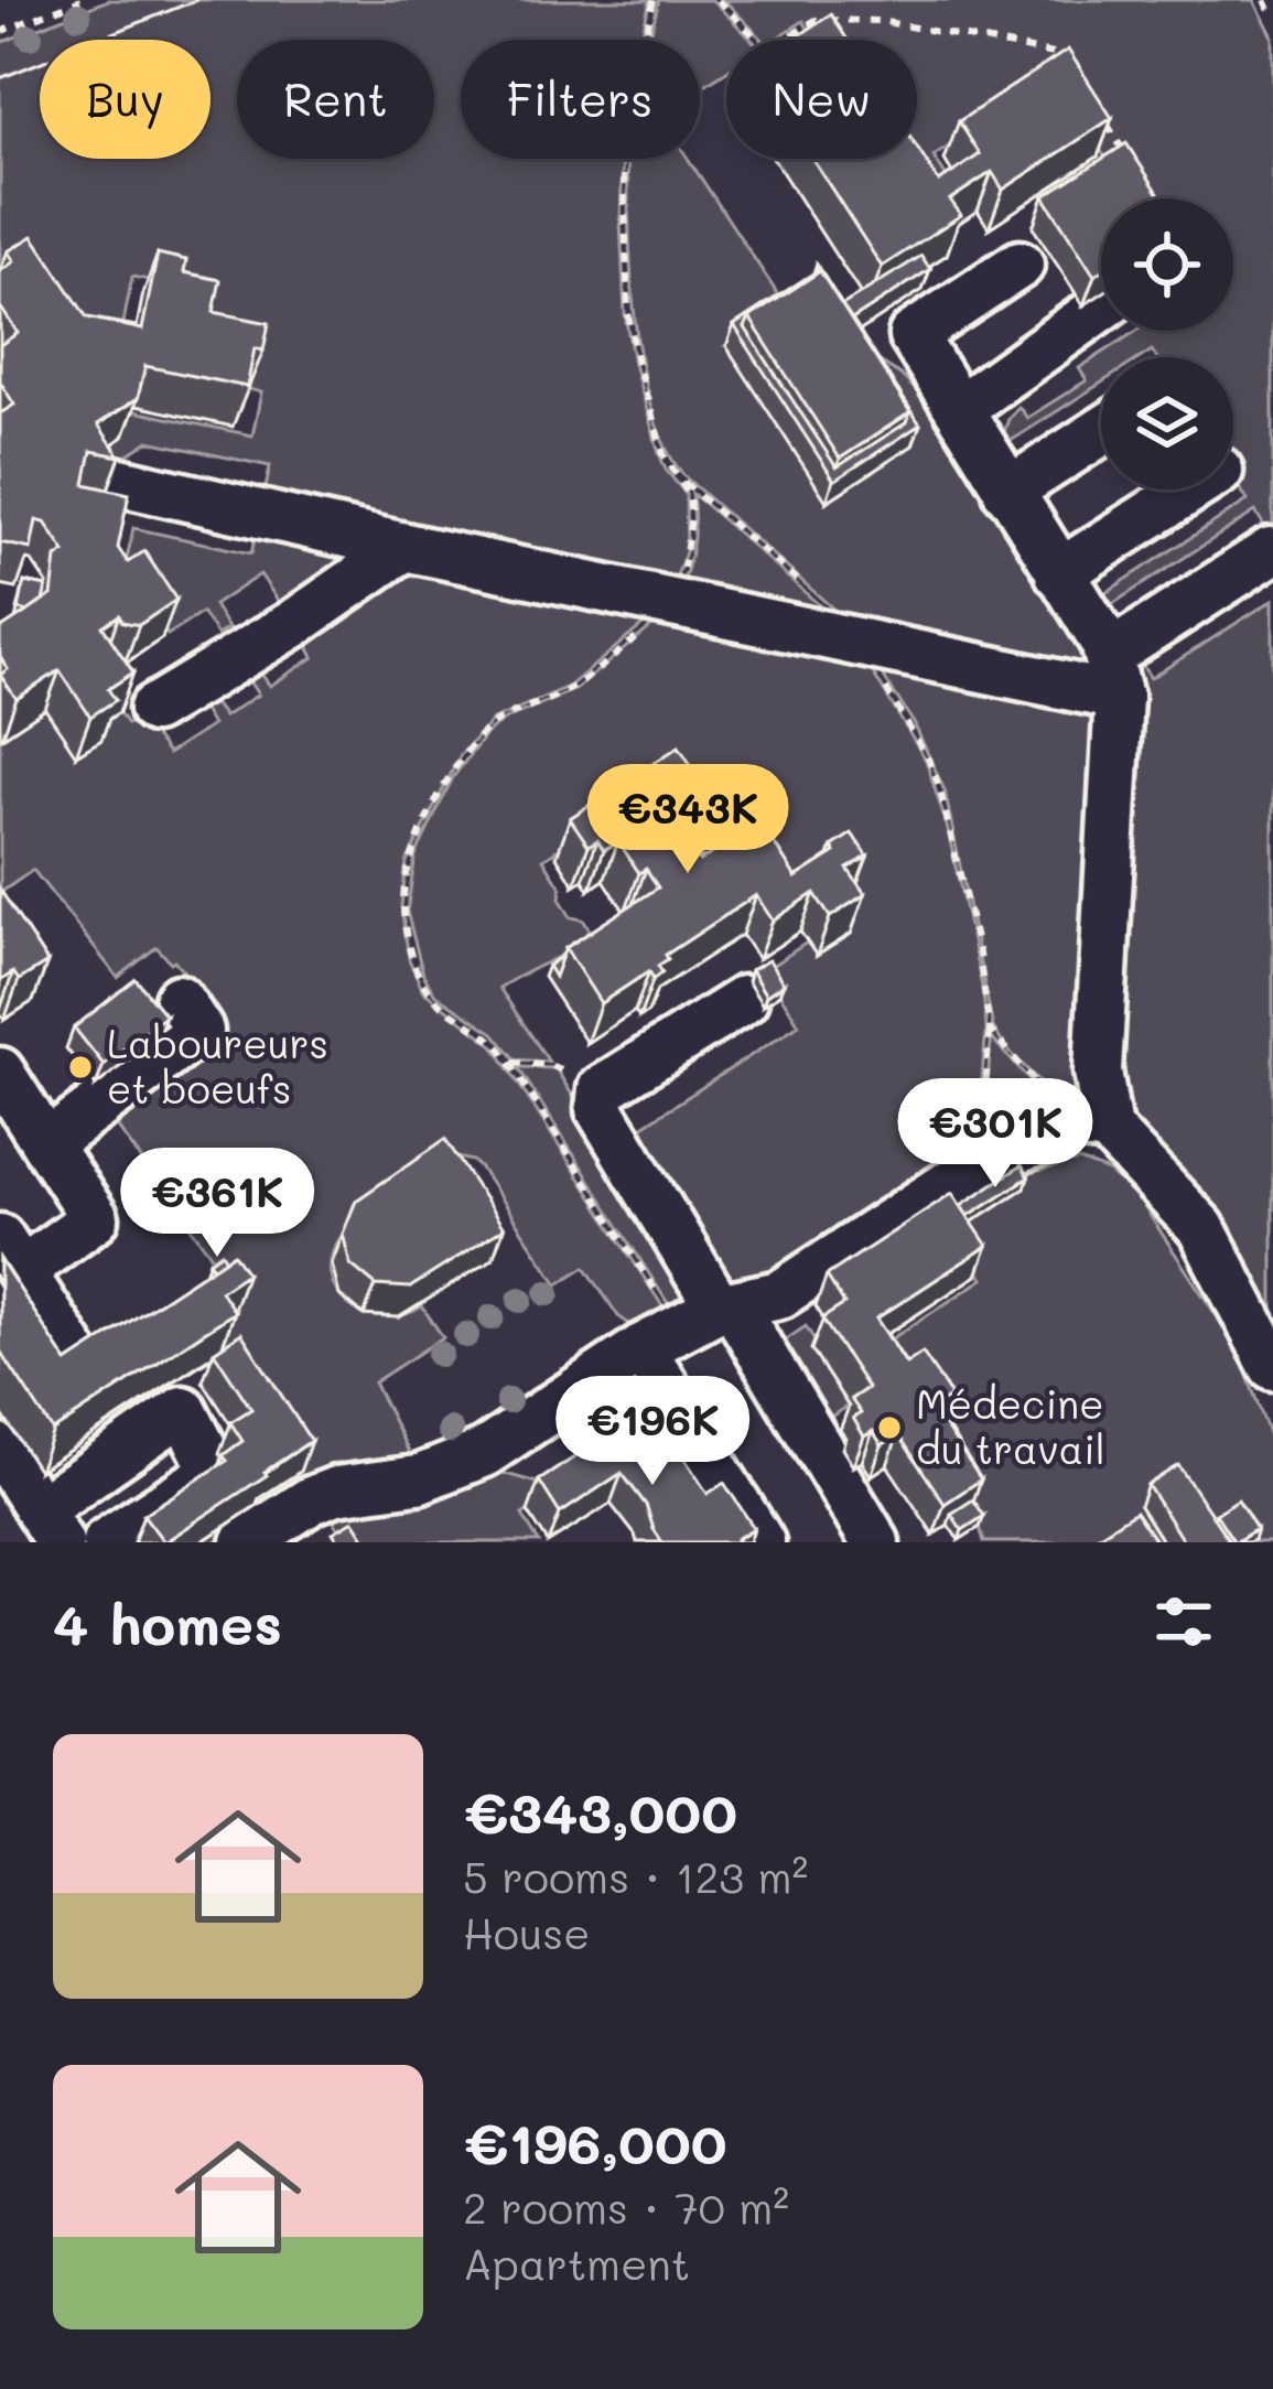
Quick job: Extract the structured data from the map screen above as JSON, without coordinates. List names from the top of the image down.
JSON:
{
  "places": ["Laboureurs et boeufs", "Médecine du travail"],
  "page": {
    "chip": [
      "Buy",
      "Rent",
      "Filters",
      "New"
    ],
    "price": [
      "€343K",
      "€301K",
      "€361K",
      "€196K"
    ],
    "heading": "4 homes",
    "list": [
      {
        "name": "€343,000",
        "note": "5 rooms · 123 m² · House"
      },
      {
        "name": "€196,000",
        "note": "2 rooms · 70 m² · Apartment"
      }
    ]
  }
}
